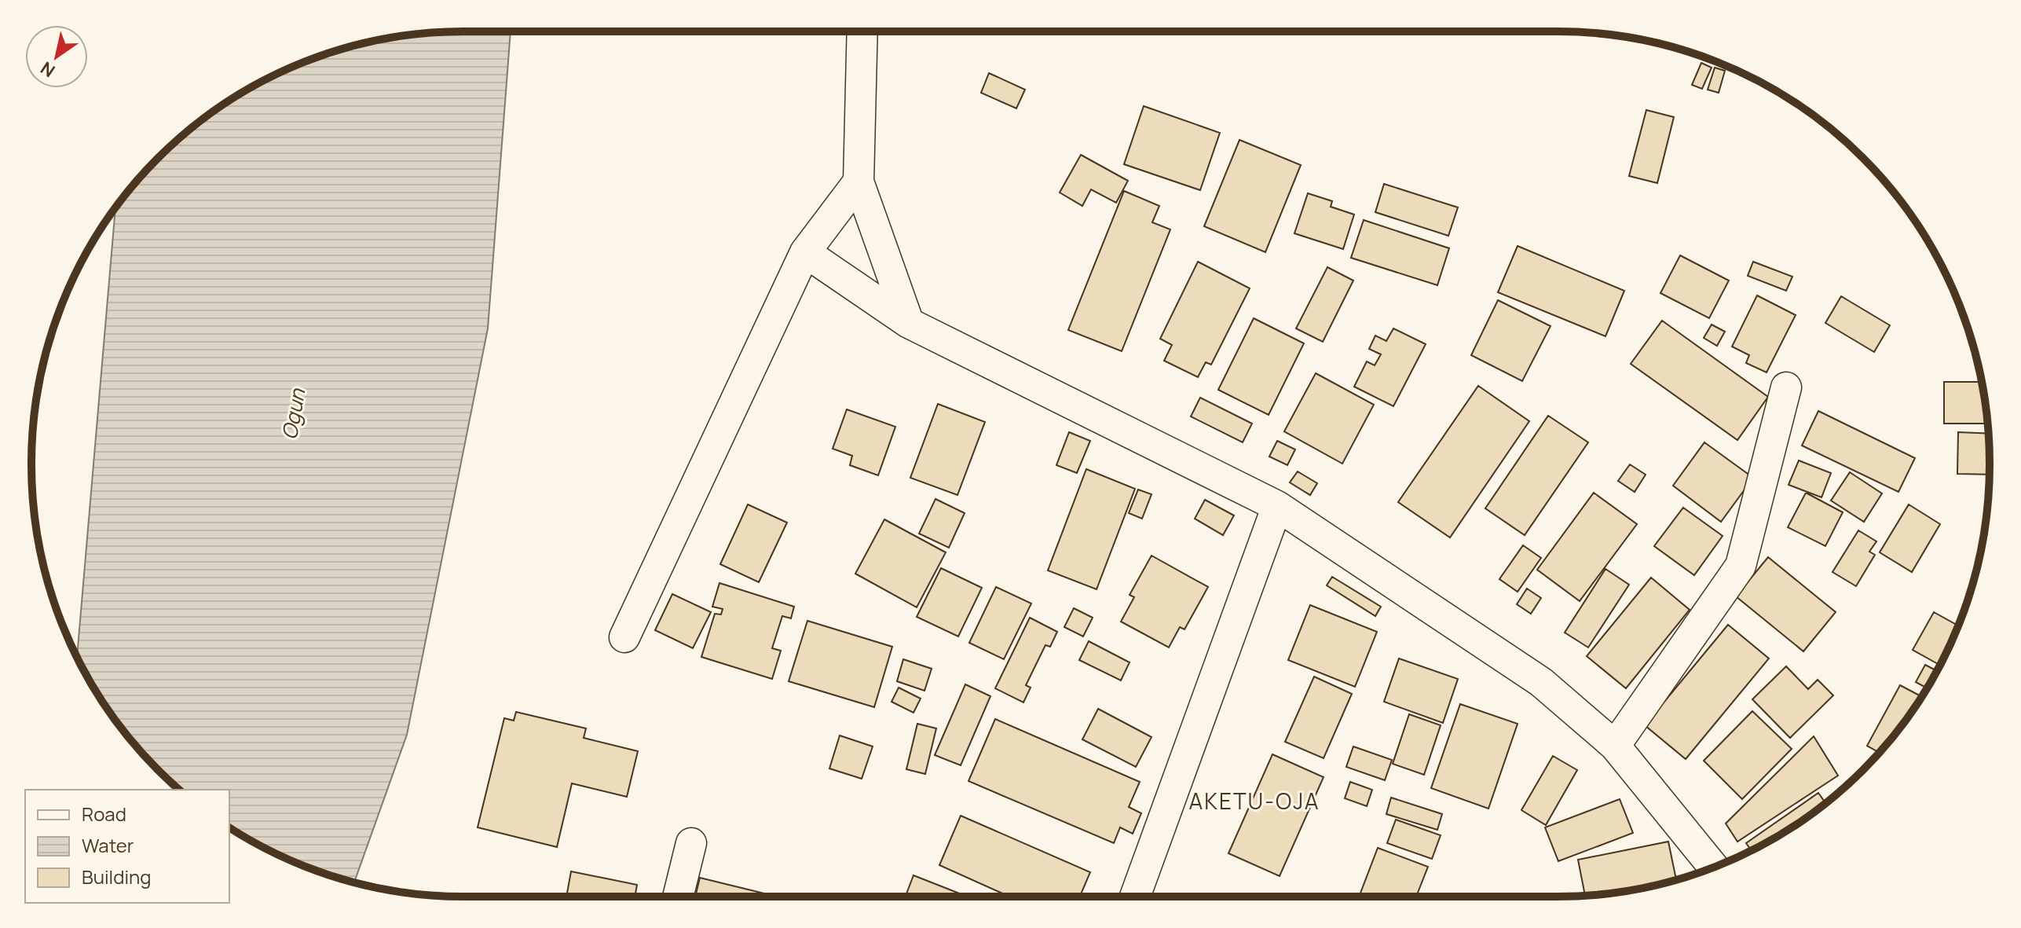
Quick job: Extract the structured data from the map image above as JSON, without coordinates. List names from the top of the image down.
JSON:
{
  "districts": ["AKETU-OJA"],
  "water": ["Ogun"],
  "legend": ["Road", "Water", "Building"],
  "north": "bottom left"
}
